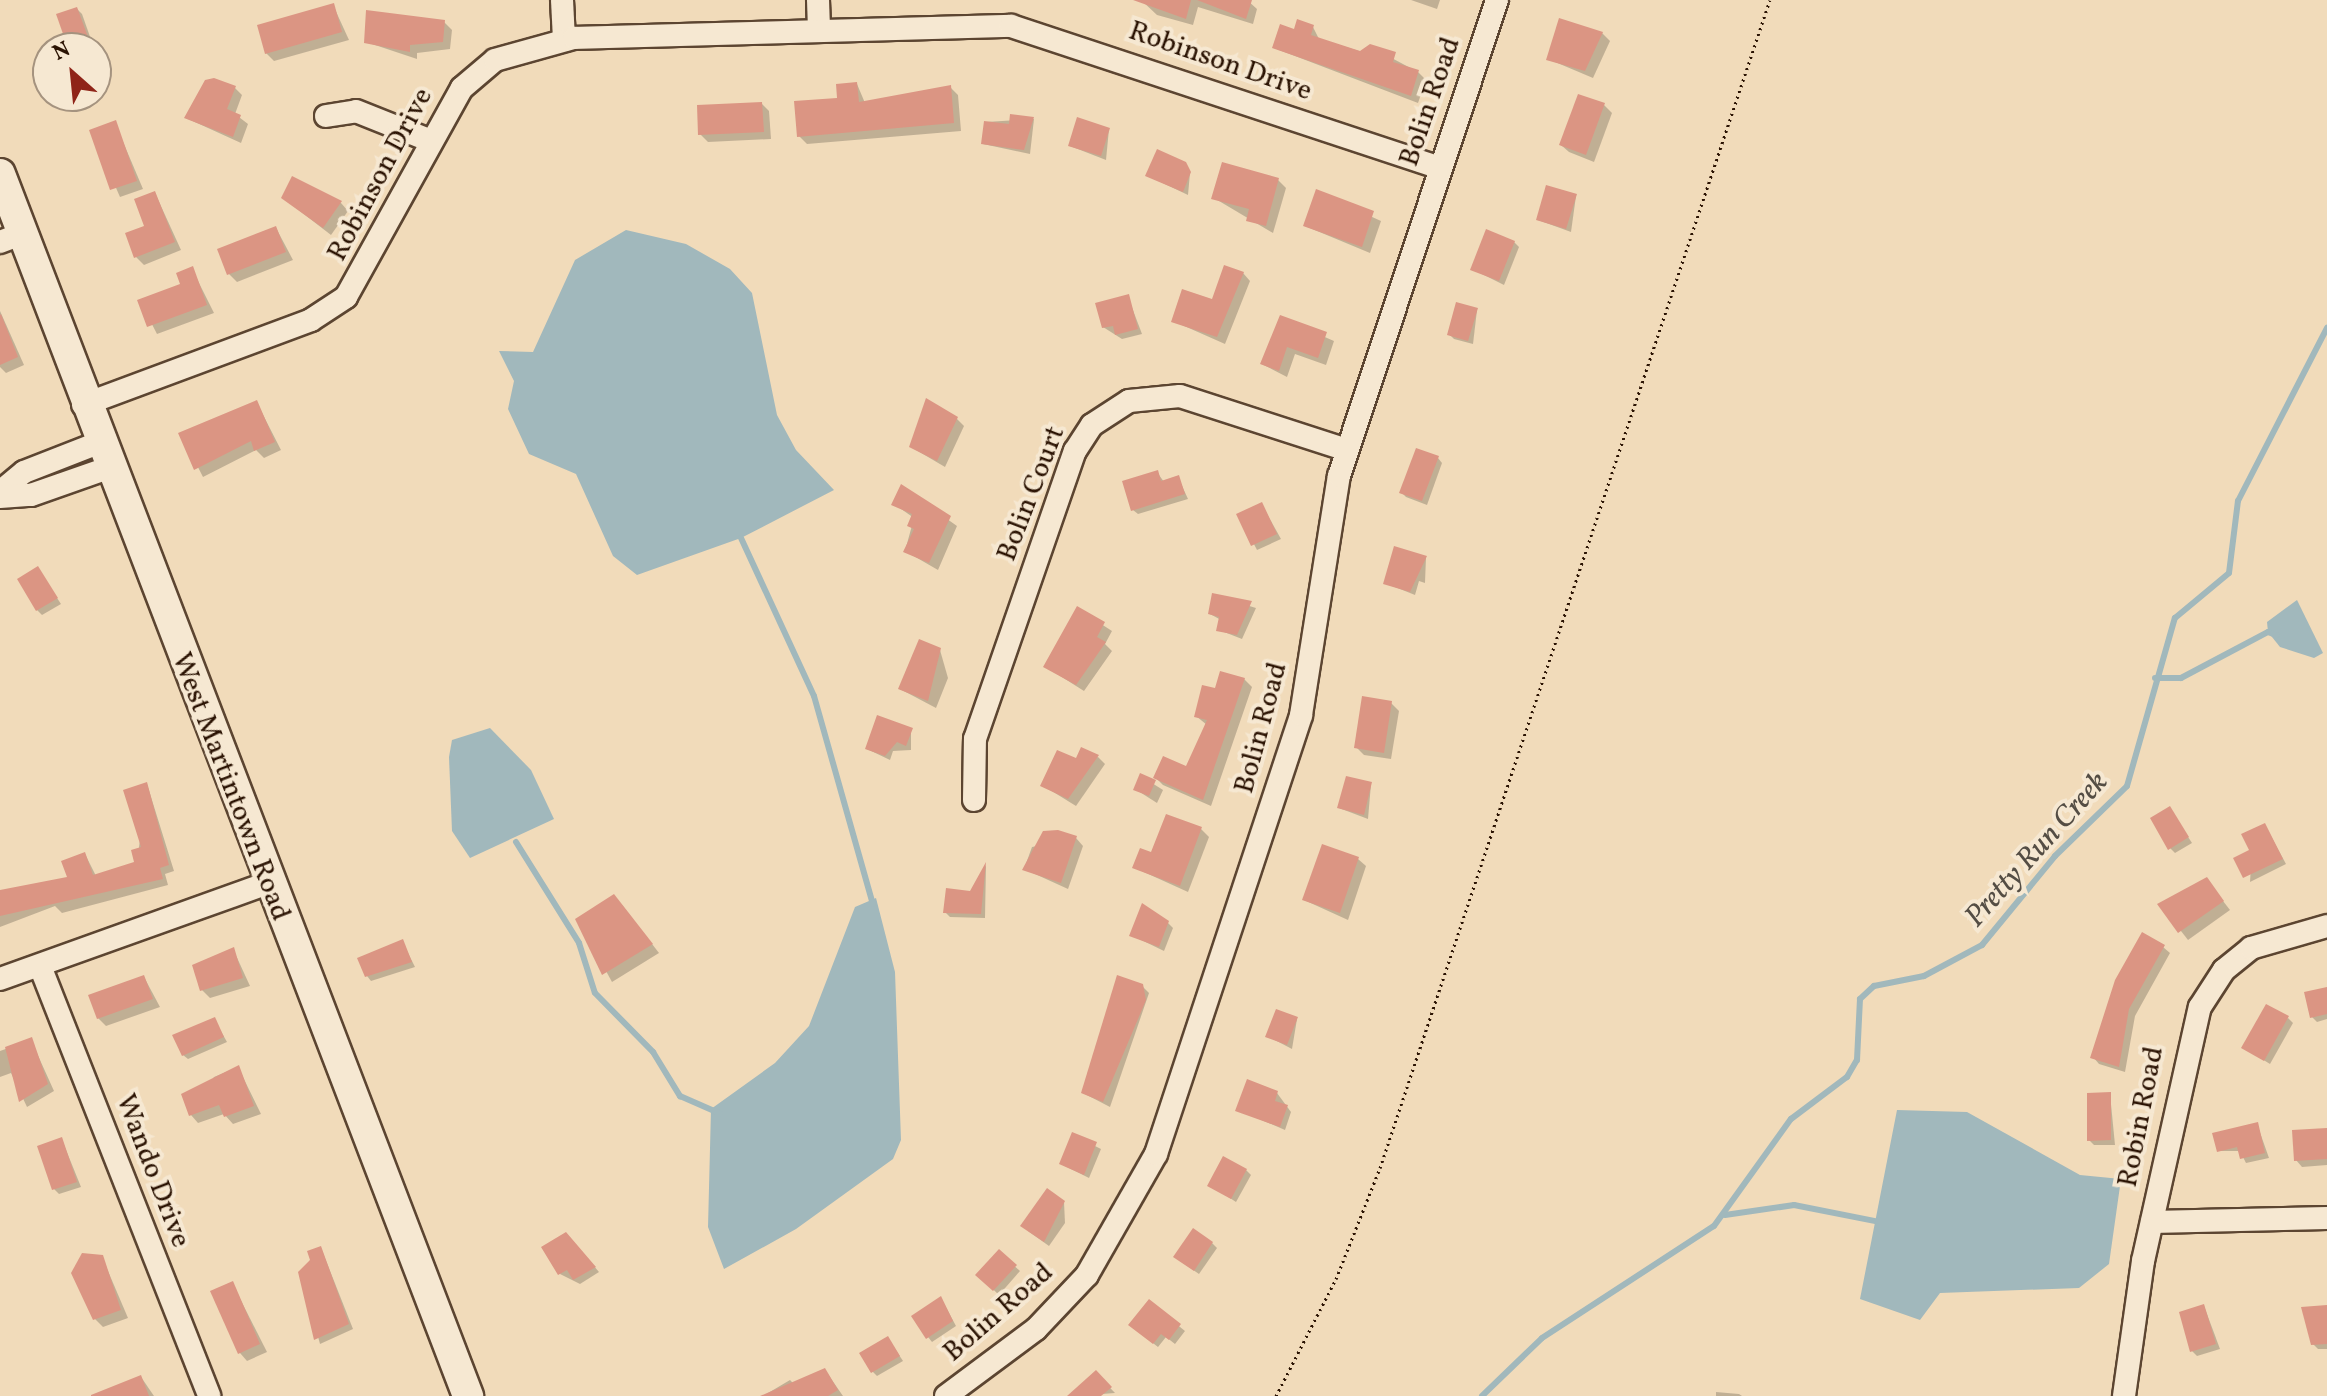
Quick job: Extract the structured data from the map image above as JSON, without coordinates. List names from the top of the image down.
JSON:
{
  "streets": {
    "main road": ["West Martintown Road"],
    "street": [
      "Robinson Drive",
      "Bolin Road",
      "Bolin Court",
      "Robin Road",
      "Wando Drive"
    ]
  },
  "crossings": [
    ["Robinson Drive", "Bolin Road"],
    ["Robinson Drive", "West Martintown Road"],
    ["Bolin Road", "Bolin Court"]
  ],
  "water": ["Pretty Run Creek"],
  "north": "top left"
}
